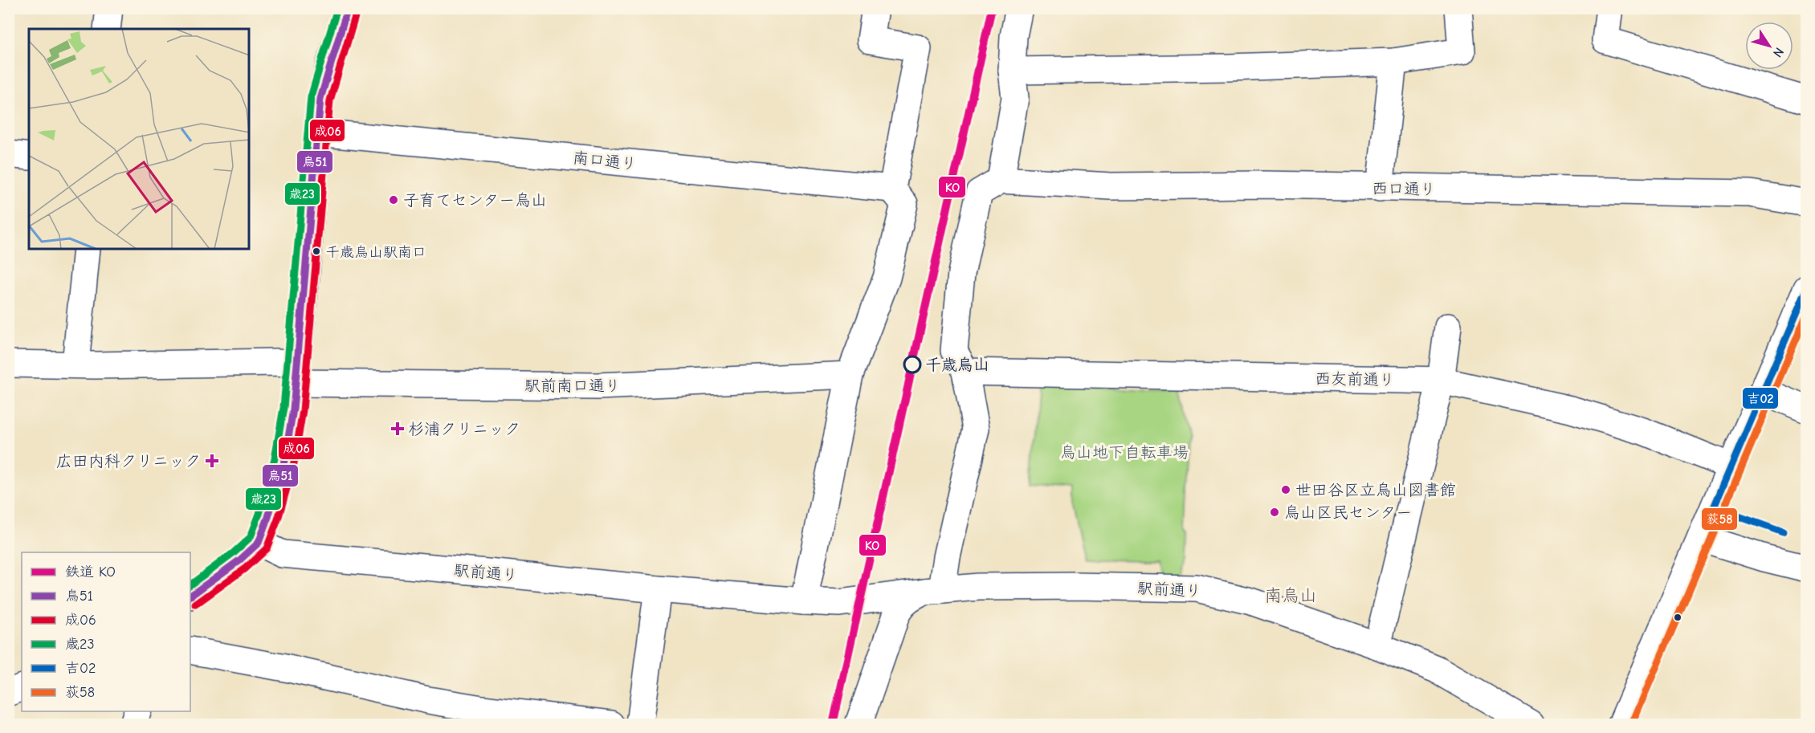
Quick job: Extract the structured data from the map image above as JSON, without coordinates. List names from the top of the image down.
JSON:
{
  "streets": {
    "street": [
      "南口通り",
      "西口通り",
      "西友前通り",
      "駅前南口通り",
      "駅前通り"
    ]
  },
  "districts": ["南烏山"],
  "parks": ["烏山地下自転車場"],
  "places": {
    "other": [
      "子育てセンター烏山",
      "千歳烏山駅南口",
      "千歳烏山",
      "世田谷区立烏山図書館",
      "烏山区民センター"
    ],
    "health": ["杉浦クリニック", "広田内科クリニック"]
  },
  "lines": [
    "rail line KO",
    "transit line 烏51",
    "transit line 歳23",
    "transit line 成06",
    "transit line 吉02",
    "transit line 荻58"
  ],
  "legend": [
    "鉄道 KO",
    "烏51",
    "成06",
    "歳23",
    "吉02",
    "荻58"
  ],
  "north": "bottom right"
}
